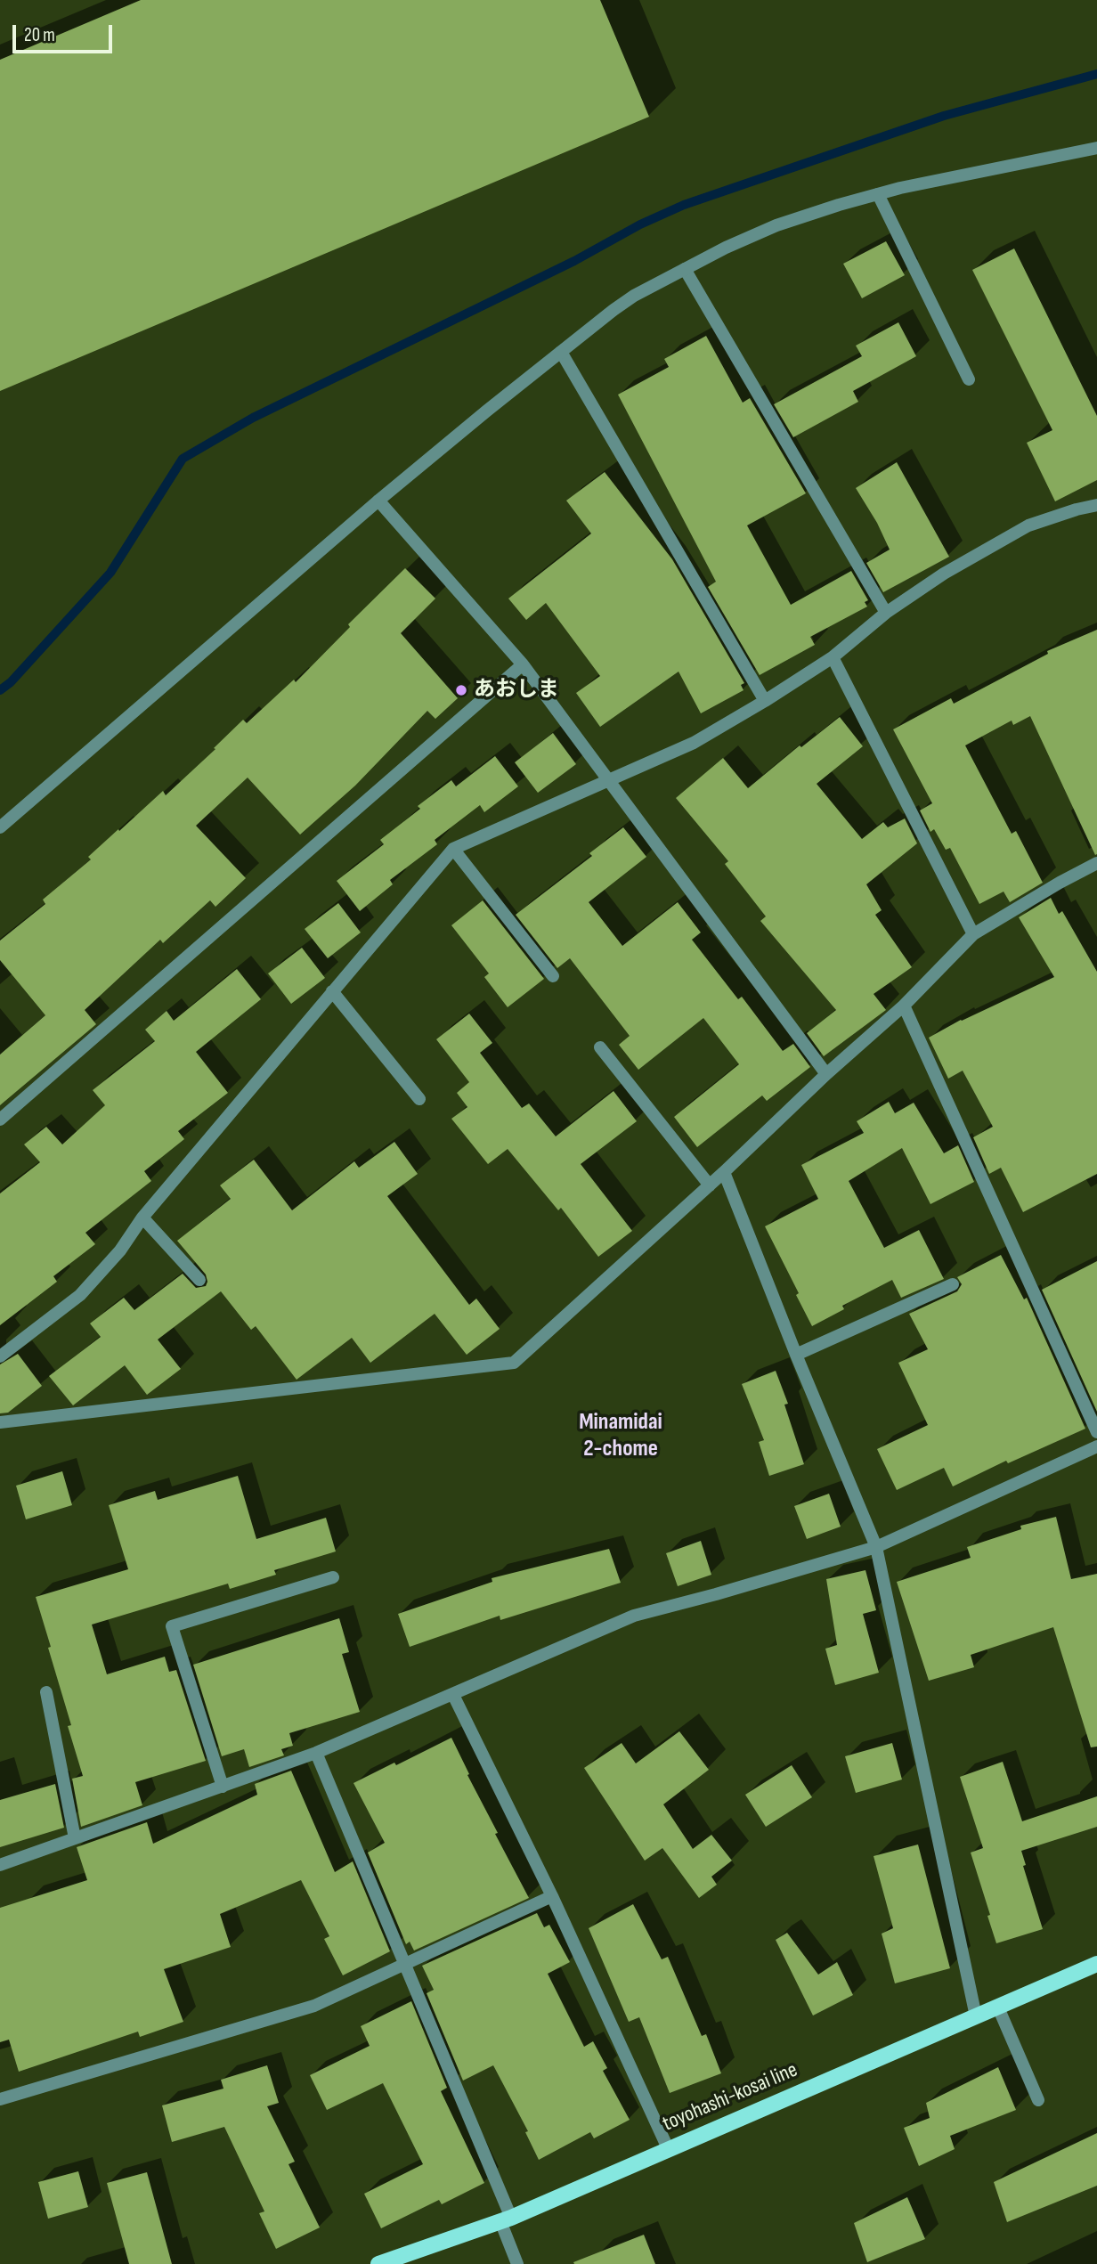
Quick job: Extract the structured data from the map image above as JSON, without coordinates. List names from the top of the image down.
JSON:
{
  "streets": {
    "main road": ["toyohashi-kosai line"]
  },
  "districts": ["Minamidai 2-chome"],
  "places": ["あおしま"],
  "scale_bar": "20 m"
}
